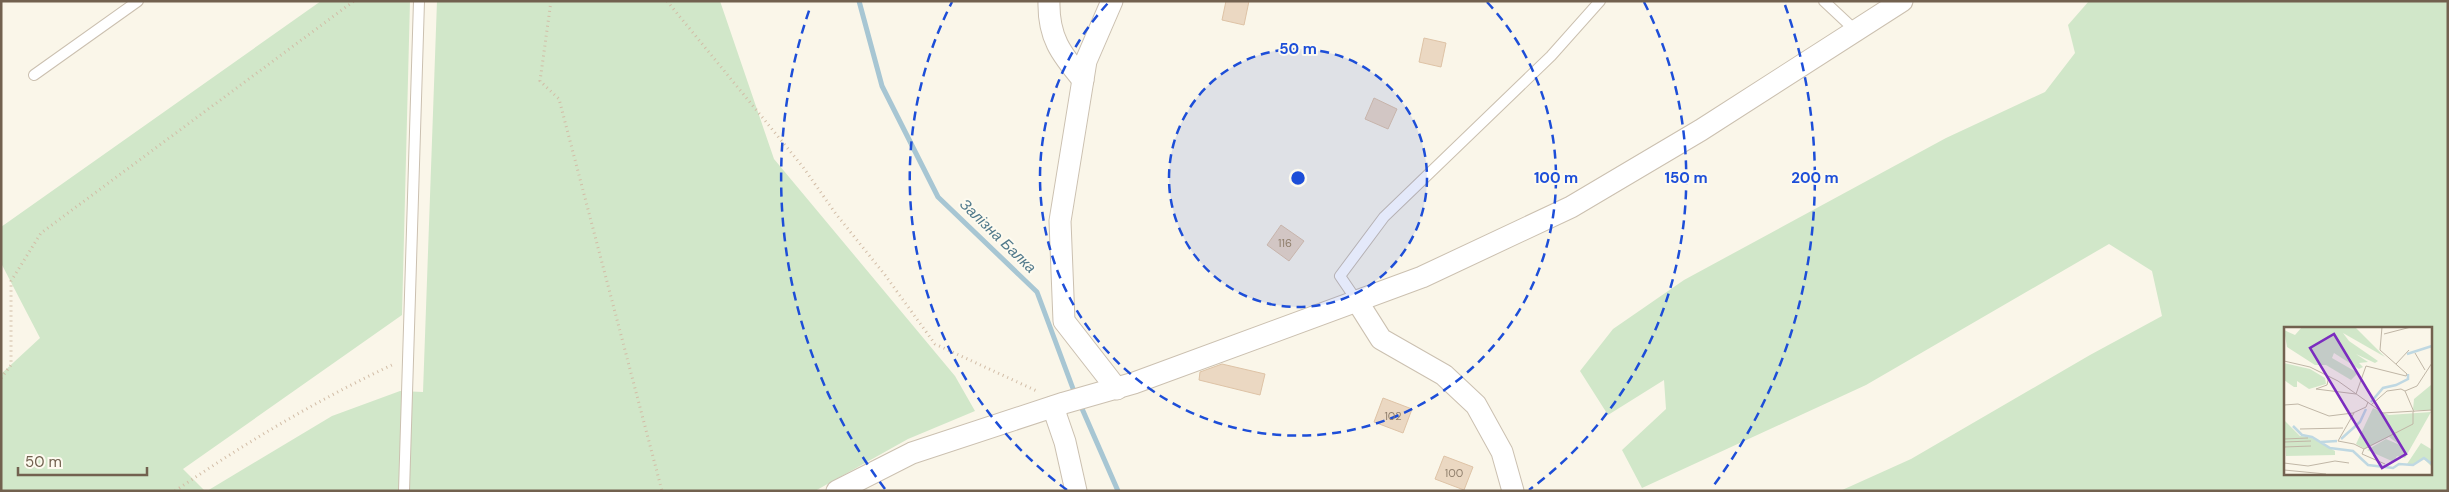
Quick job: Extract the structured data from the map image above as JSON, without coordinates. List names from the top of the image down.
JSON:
{
  "water": ["Залізна Балка"],
  "house_numbers": ["116", "102", "100"],
  "scale_bar": "50 m",
  "rings": [
    "50 m",
    "100 m",
    "150 m",
    "200 m"
  ]
}
